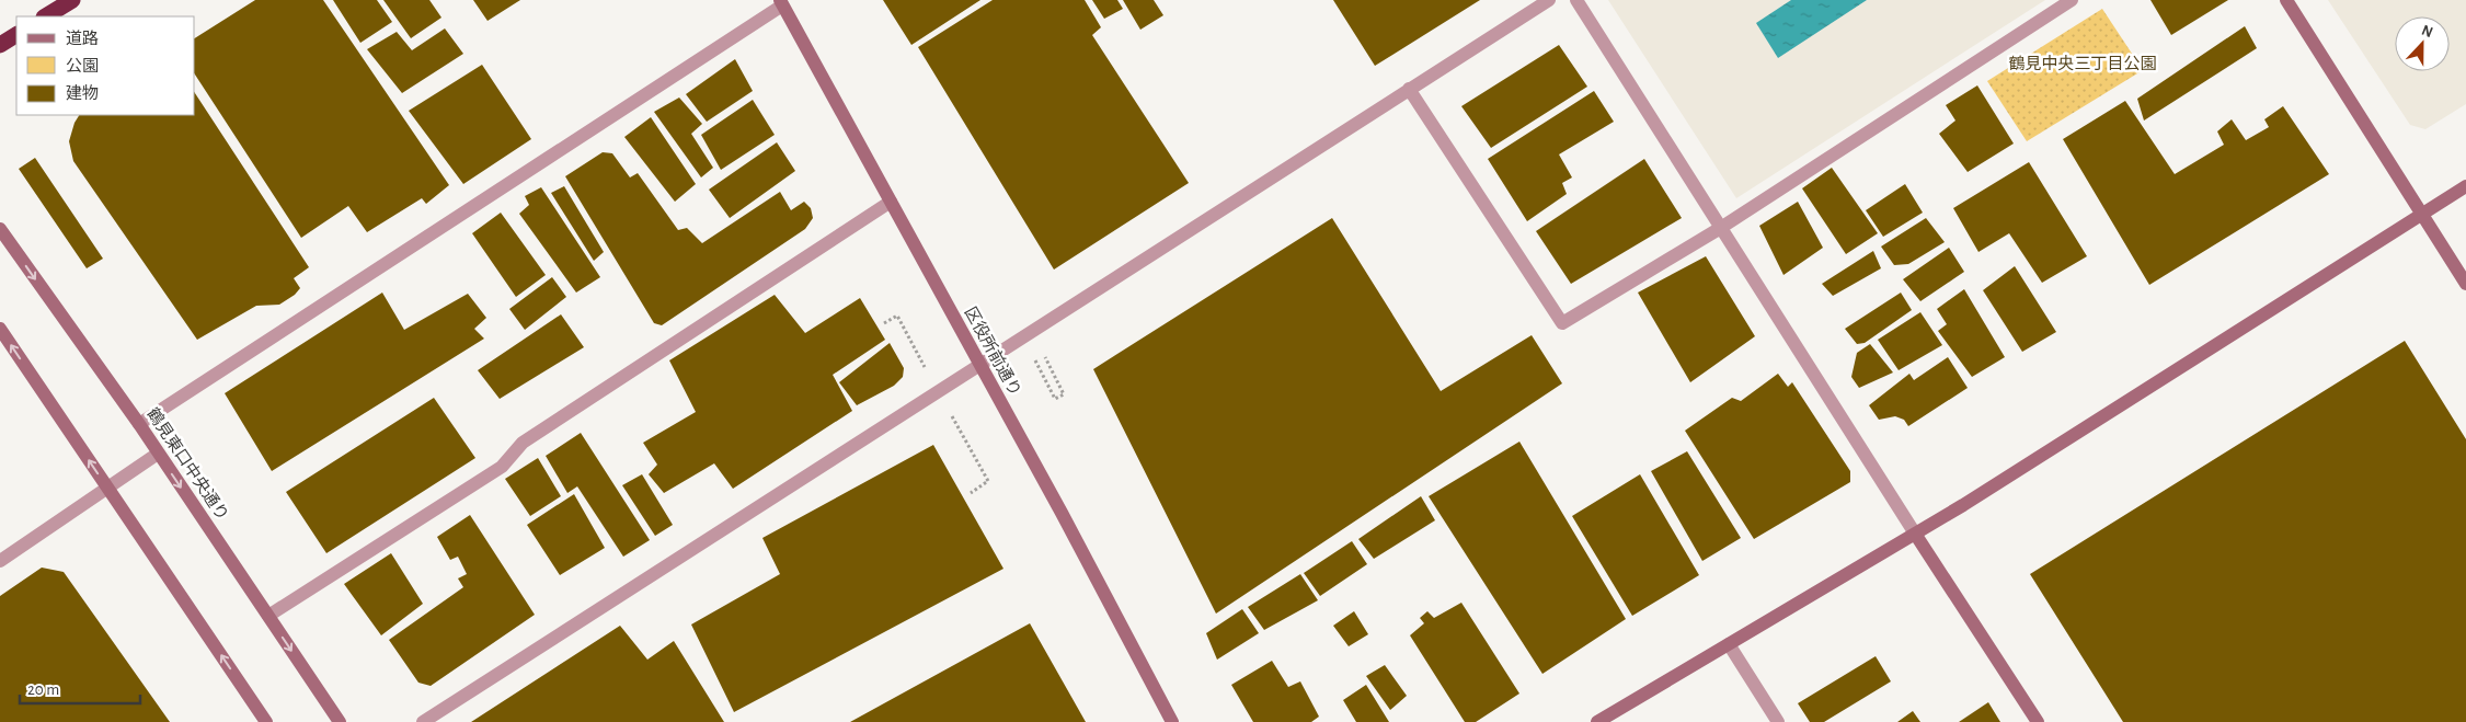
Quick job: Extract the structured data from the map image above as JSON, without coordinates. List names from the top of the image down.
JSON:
{
  "streets": {
    "street": ["区役所前通り", "鶴見東口中央通り"]
  },
  "parks": ["鶴見中央三丁目公園"],
  "legend": ["道路", "公園", "建物"],
  "scale_bar": "20 m",
  "north": "top"
}
